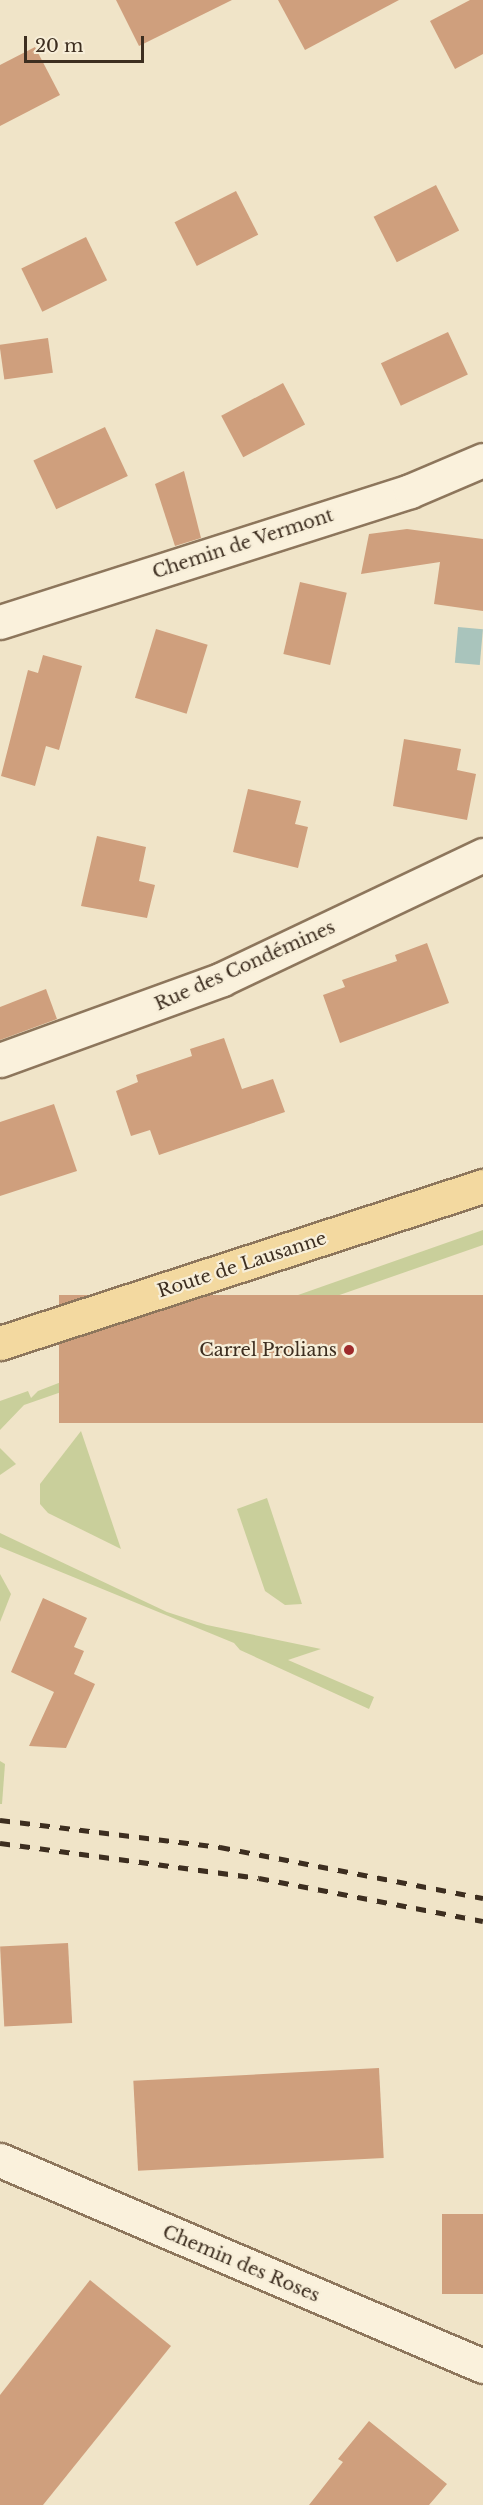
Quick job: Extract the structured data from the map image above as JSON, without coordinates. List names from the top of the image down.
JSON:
{
  "streets": {
    "main road": ["Route de Lausanne"],
    "street": ["Chemin de Vermont", "Rue des Condémines", "Chemin des Roses"]
  },
  "places": ["Carrel Prolians"],
  "scale_bar": "20 m"
}
